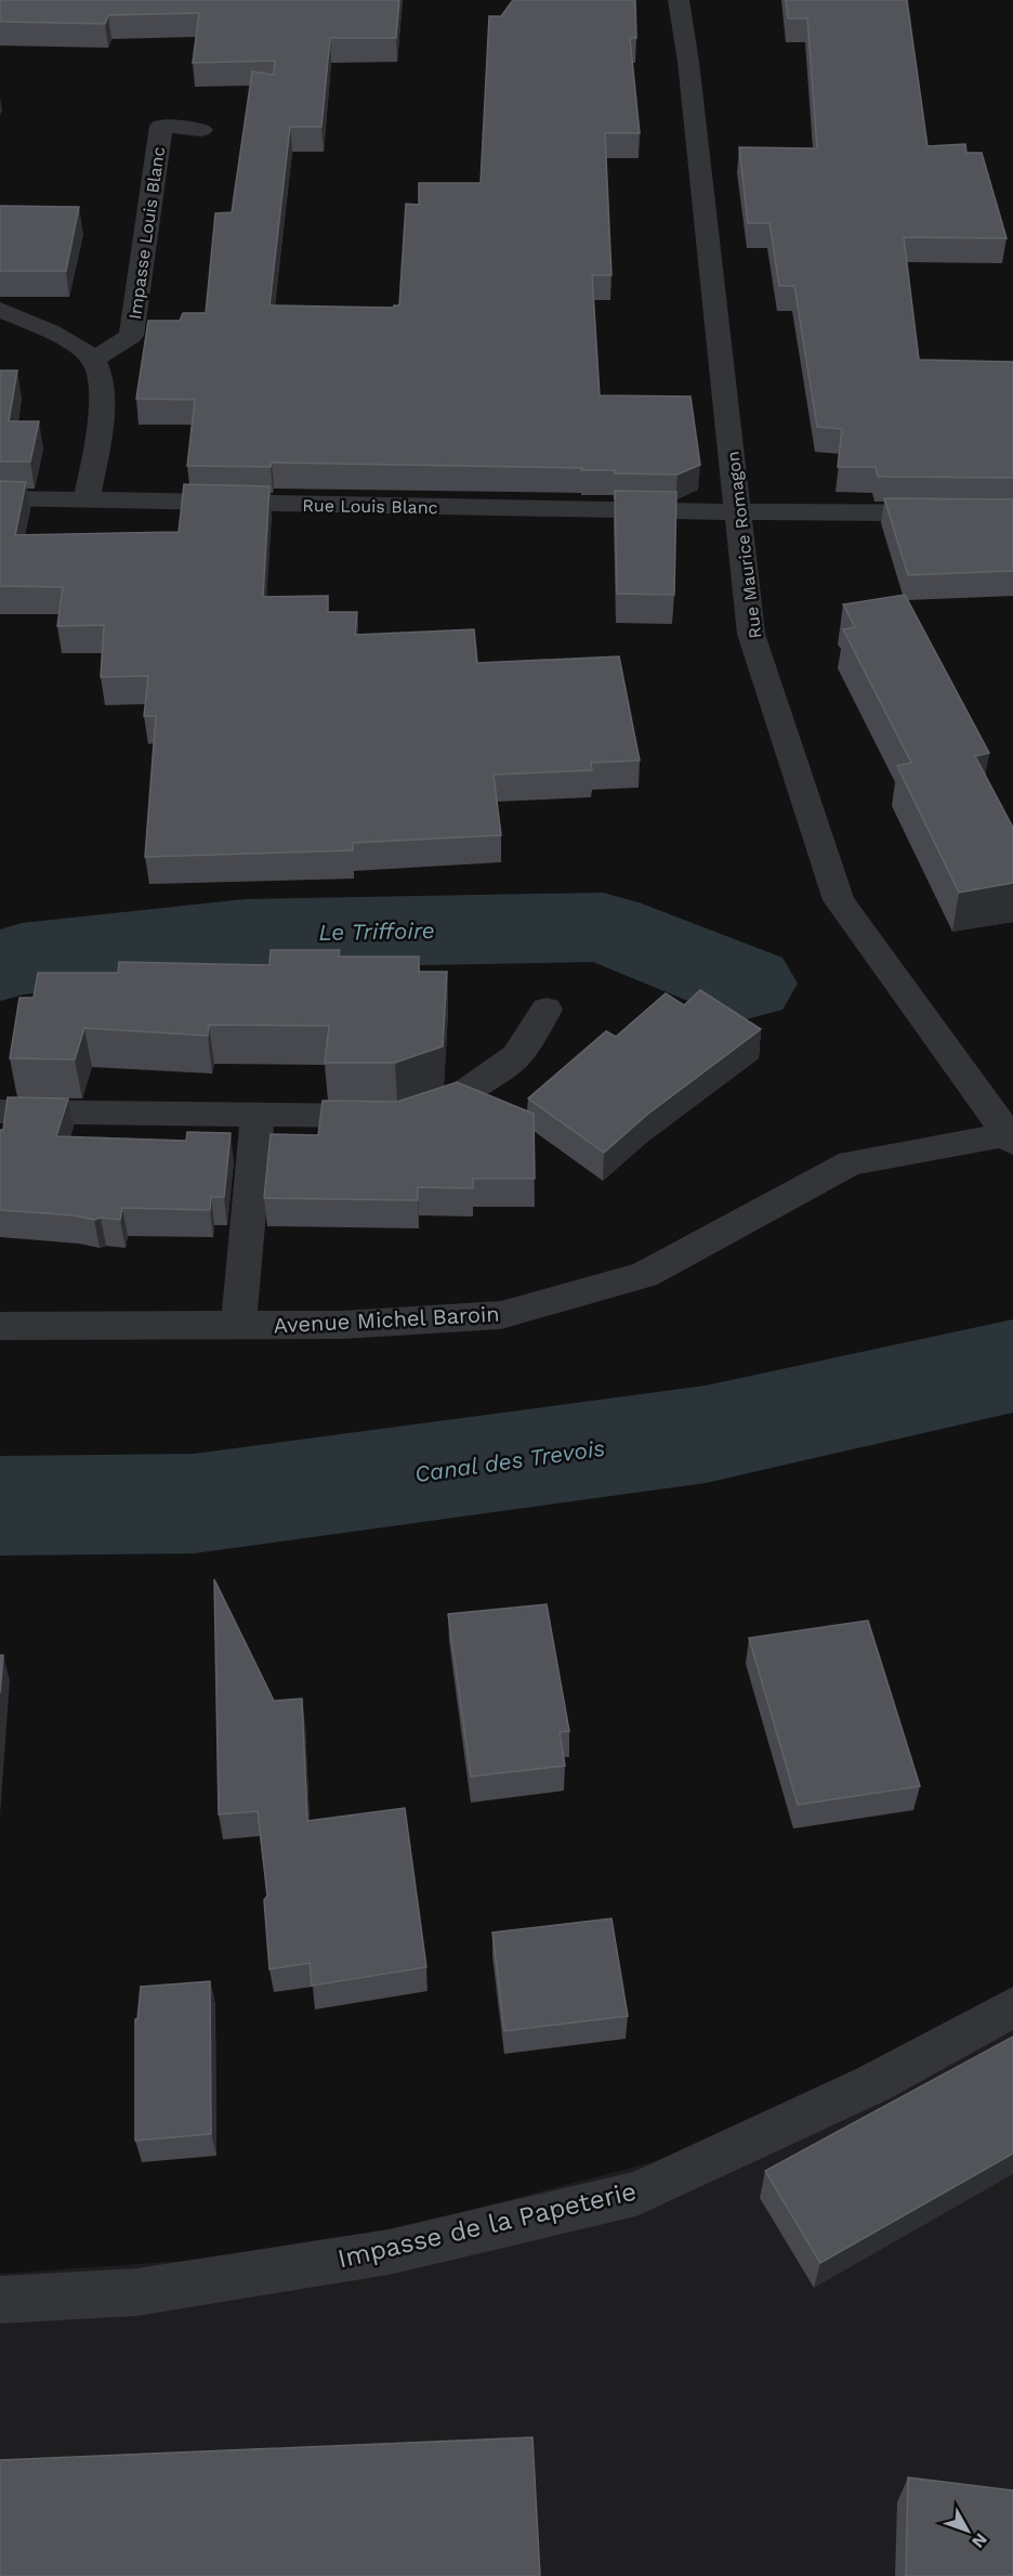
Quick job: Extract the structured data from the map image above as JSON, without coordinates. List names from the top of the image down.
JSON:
{
  "streets": {
    "street": [
      "Impasse Louis Blanc",
      "Rue Louis Blanc",
      "Rue Maurice Romagon",
      "Avenue Michel Baroin",
      "Impasse de la Papeterie"
    ]
  },
  "crossings": [
    ["Rue Louis Blanc", "Rue Maurice Romagon"],
    ["Rue Maurice Romagon", "Avenue Michel Baroin"]
  ],
  "water": ["Le Triffoire", "Canal des Trevois"],
  "north": "bottom right"
}
